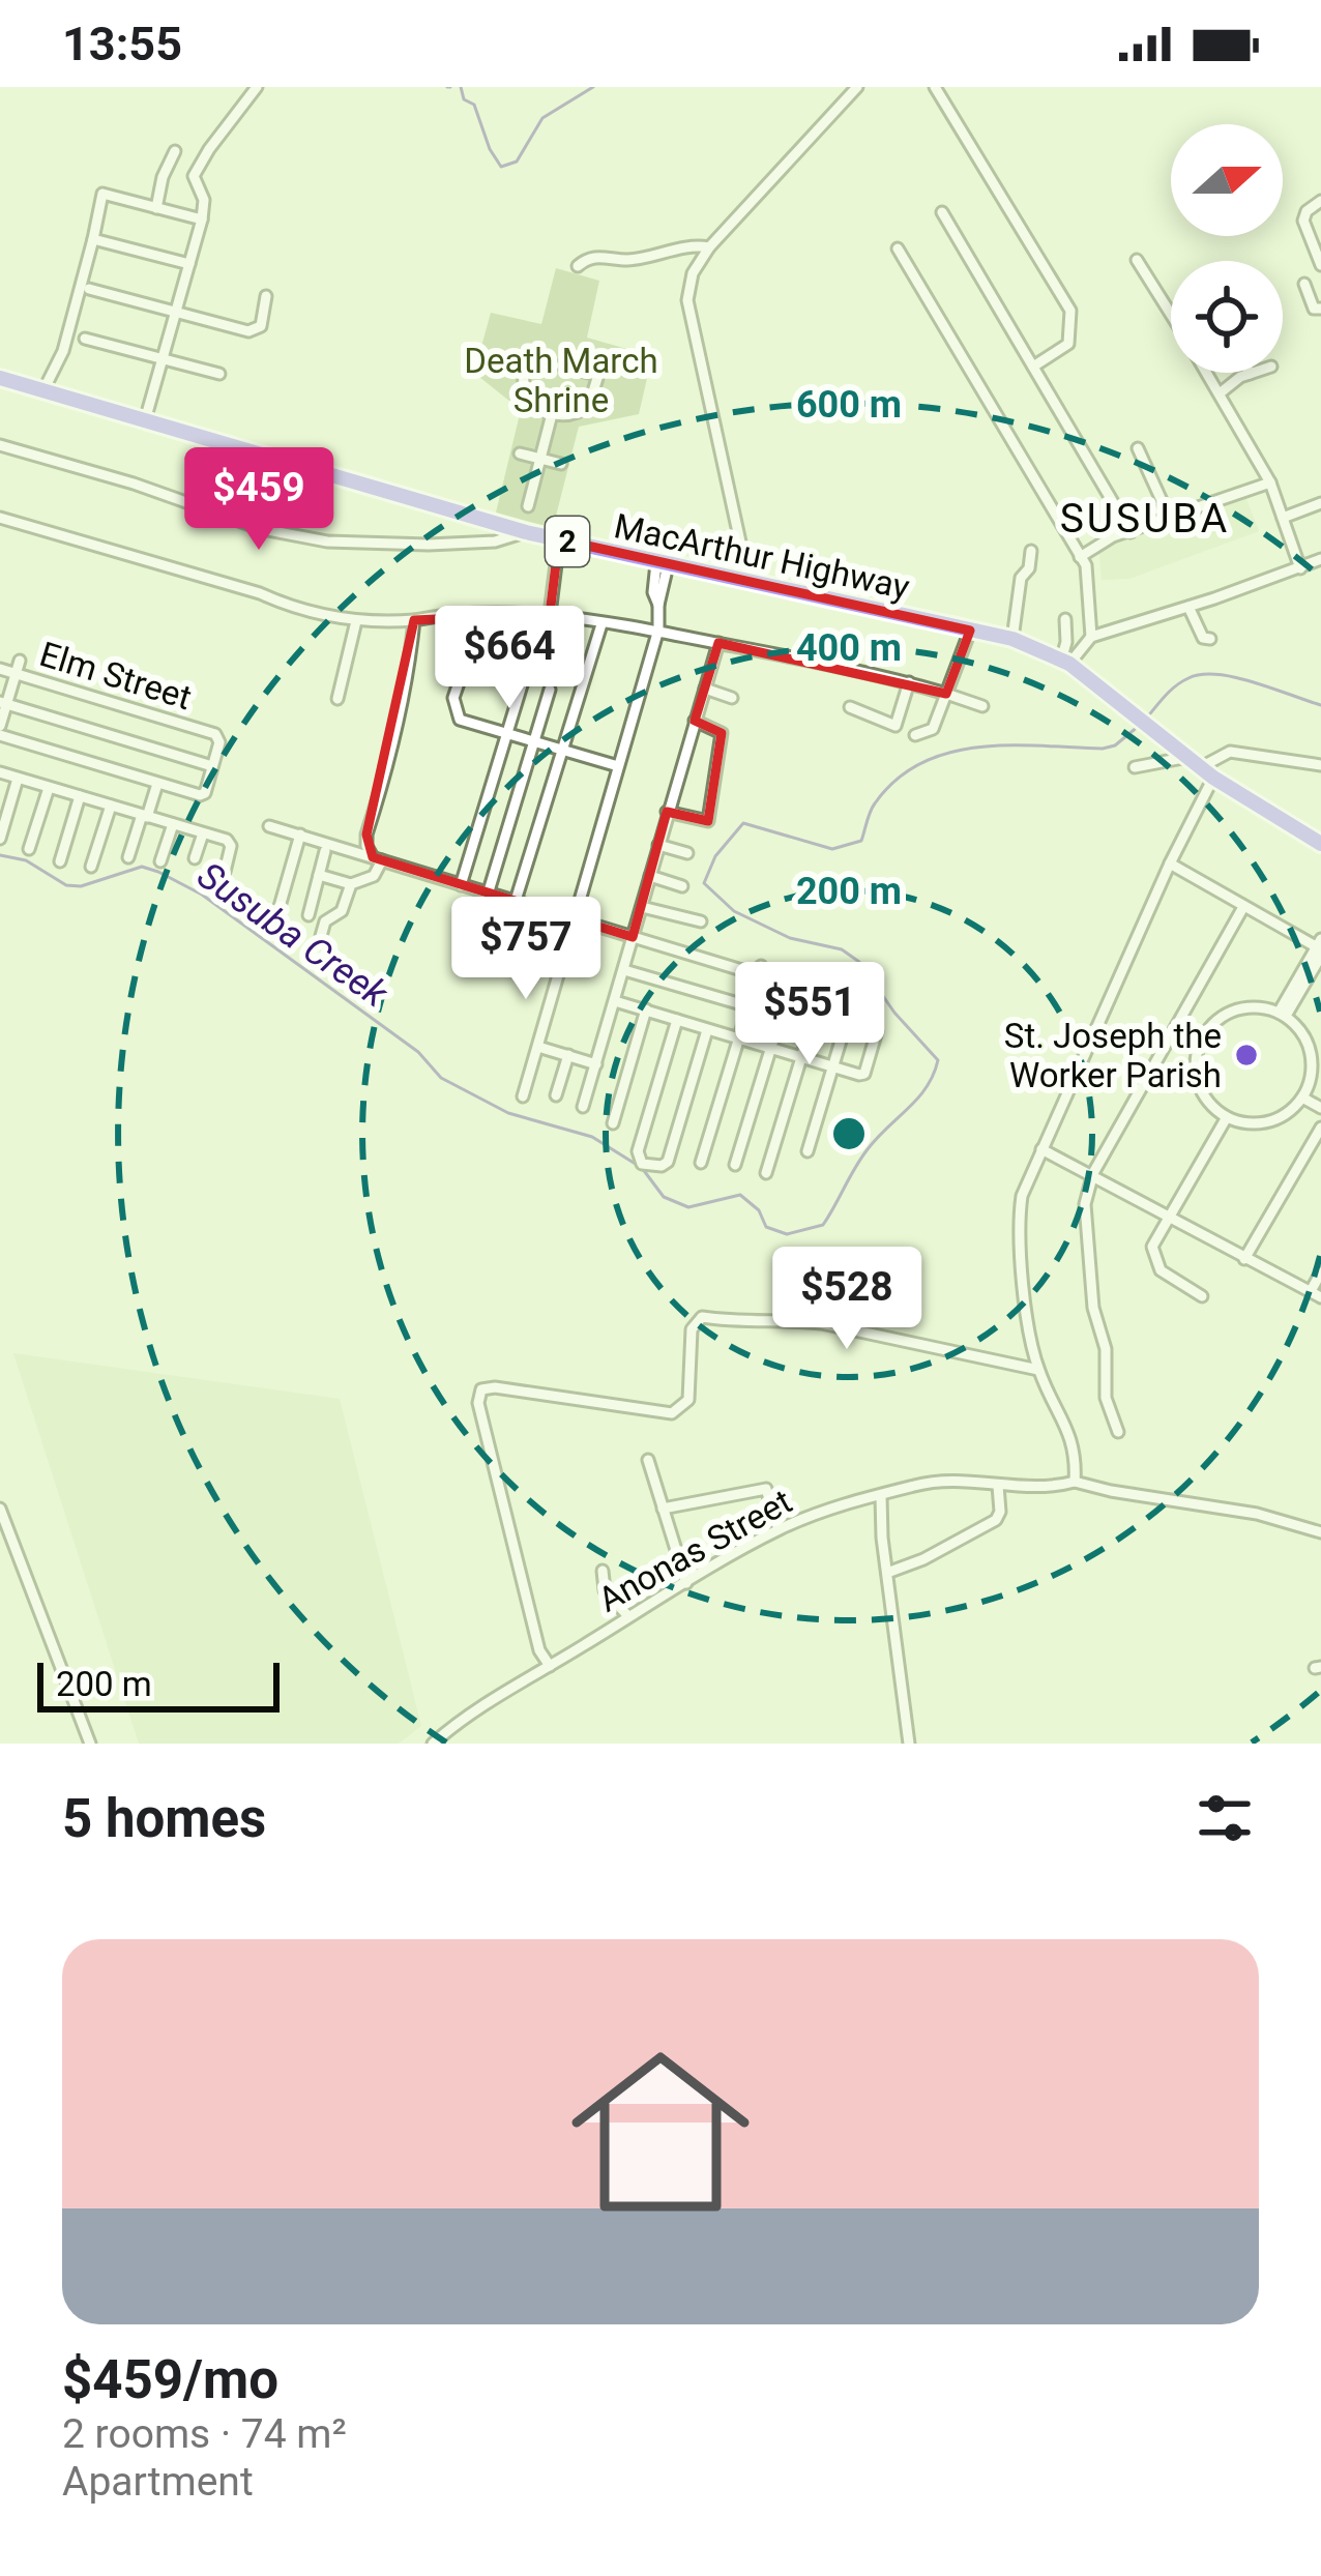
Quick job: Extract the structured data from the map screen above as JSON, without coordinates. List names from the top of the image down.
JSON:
{
  "streets": {
    "highway": ["2", "MacArthur Highway"],
    "street": ["Elm Street", "Anonas Street"]
  },
  "districts": ["SUSUBA"],
  "water": ["Susuba Creek"],
  "parks": ["Death March Shrine"],
  "places": ["St. Joseph the Worker Parish"],
  "scale_bar": "200 m",
  "north": "right",
  "page": {
    "status": "13:55",
    "price": [
      "$459",
      "$664",
      "$757",
      "$551",
      "$528"
    ],
    "scale": "200 m",
    "heading": "5 homes",
    "list": [
      {
        "name": "$459/mo",
        "note": "2 rooms · 74 m² · Apartment"
      }
    ]
  },
  "rings": ["600 m", "400 m", "200 m"]
}
